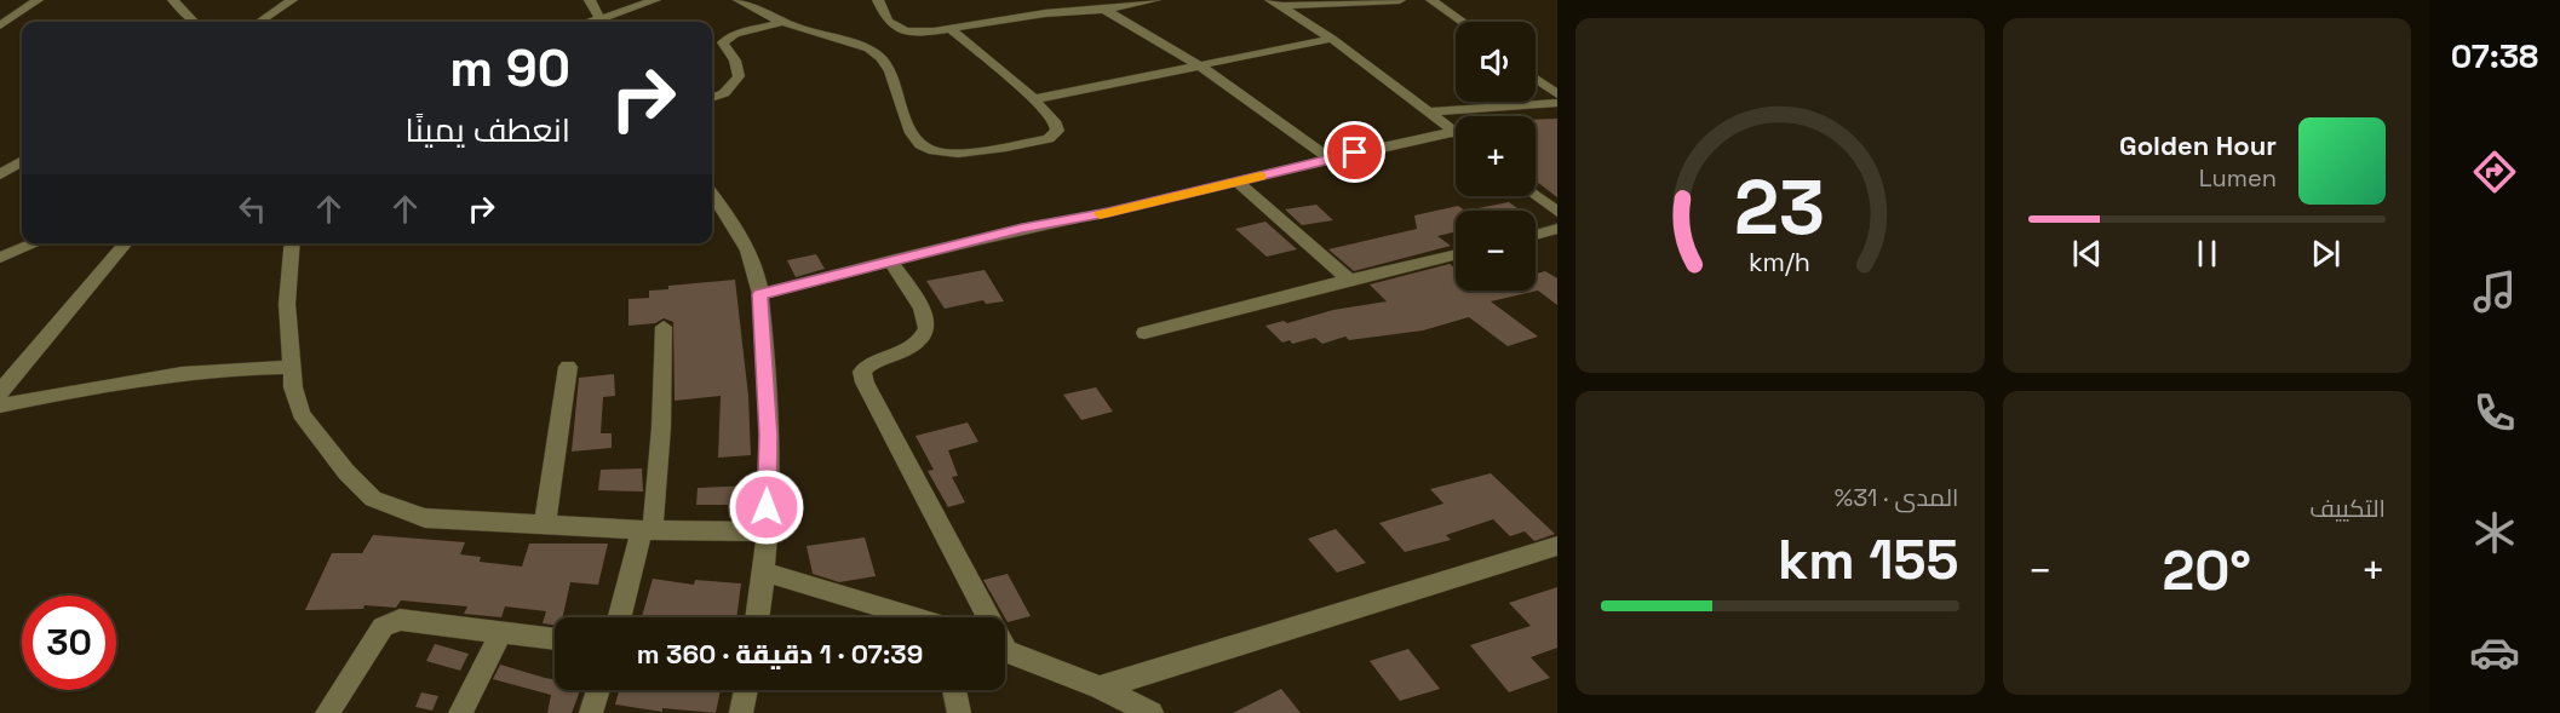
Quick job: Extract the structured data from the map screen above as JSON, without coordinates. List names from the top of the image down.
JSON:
{
  "page": {
    "tabs": "07:38",
    "map_buttons": ["+", "−"],
    "turn": ["90 m", "انعطف يمينًا"],
    "song": ["Golden Hour", "Lumen"],
    "tile": [
      "التكييف",
      ["المدى · 31%", "155 km"]
    ],
    "heat": ["−", "20°", "+"],
    "limit": "30",
    "trip": "07:39 · 1 دقيقة · 360 m",
    "gauge": ["23", "km/h"]
  }
}
